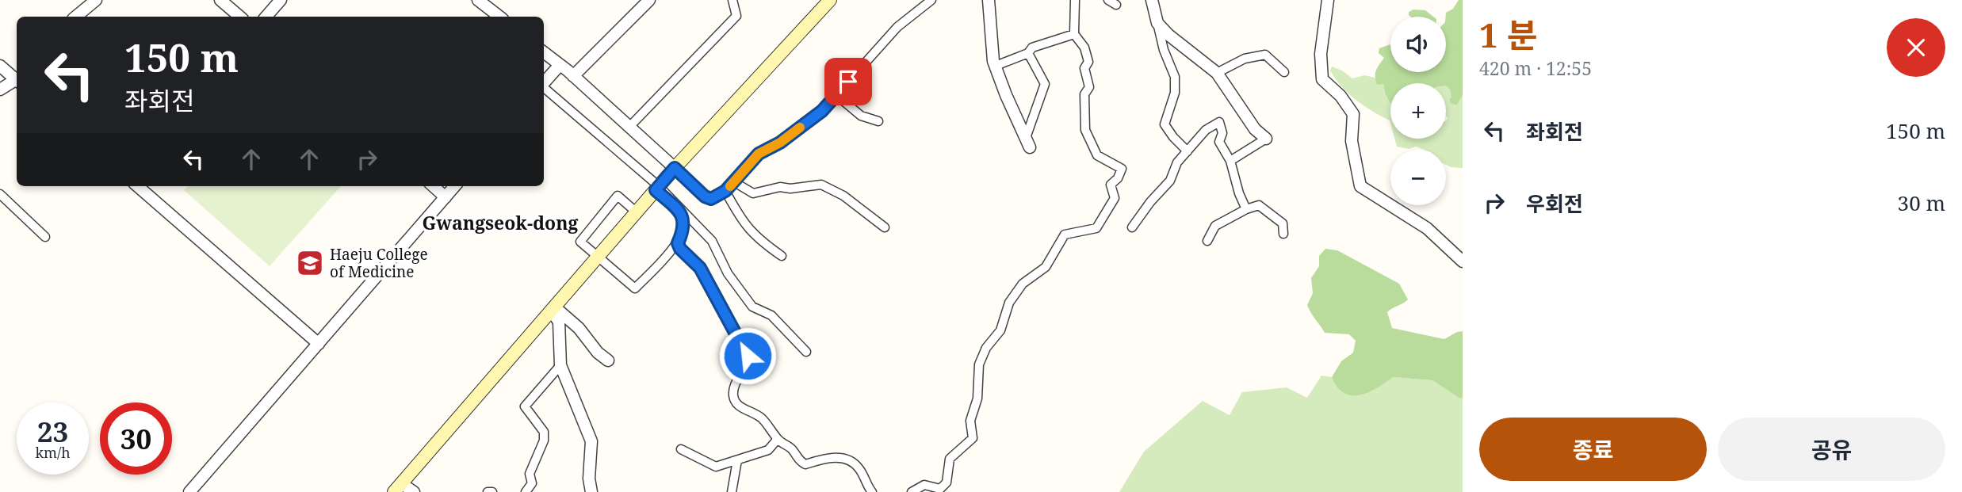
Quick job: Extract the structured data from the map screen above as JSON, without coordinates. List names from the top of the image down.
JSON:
{
  "districts": ["Gwangseok-dong"],
  "places": {
    "school or university": ["Haeju College of Medicine"]
  },
  "page": {
    "heading": ["1 분", "420 m · 12:55"],
    "map_buttons": ["+", "−"],
    "turn": ["150 m", "좌회전"],
    "list": [
      {
        "name": "좌회전",
        "value": "150 m"
      },
      {
        "name": "우회전",
        "value": "30 m"
      }
    ],
    "speed": "23 km/h",
    "limit": "30",
    "buttons": ["종료", "공유"]
  }
}
